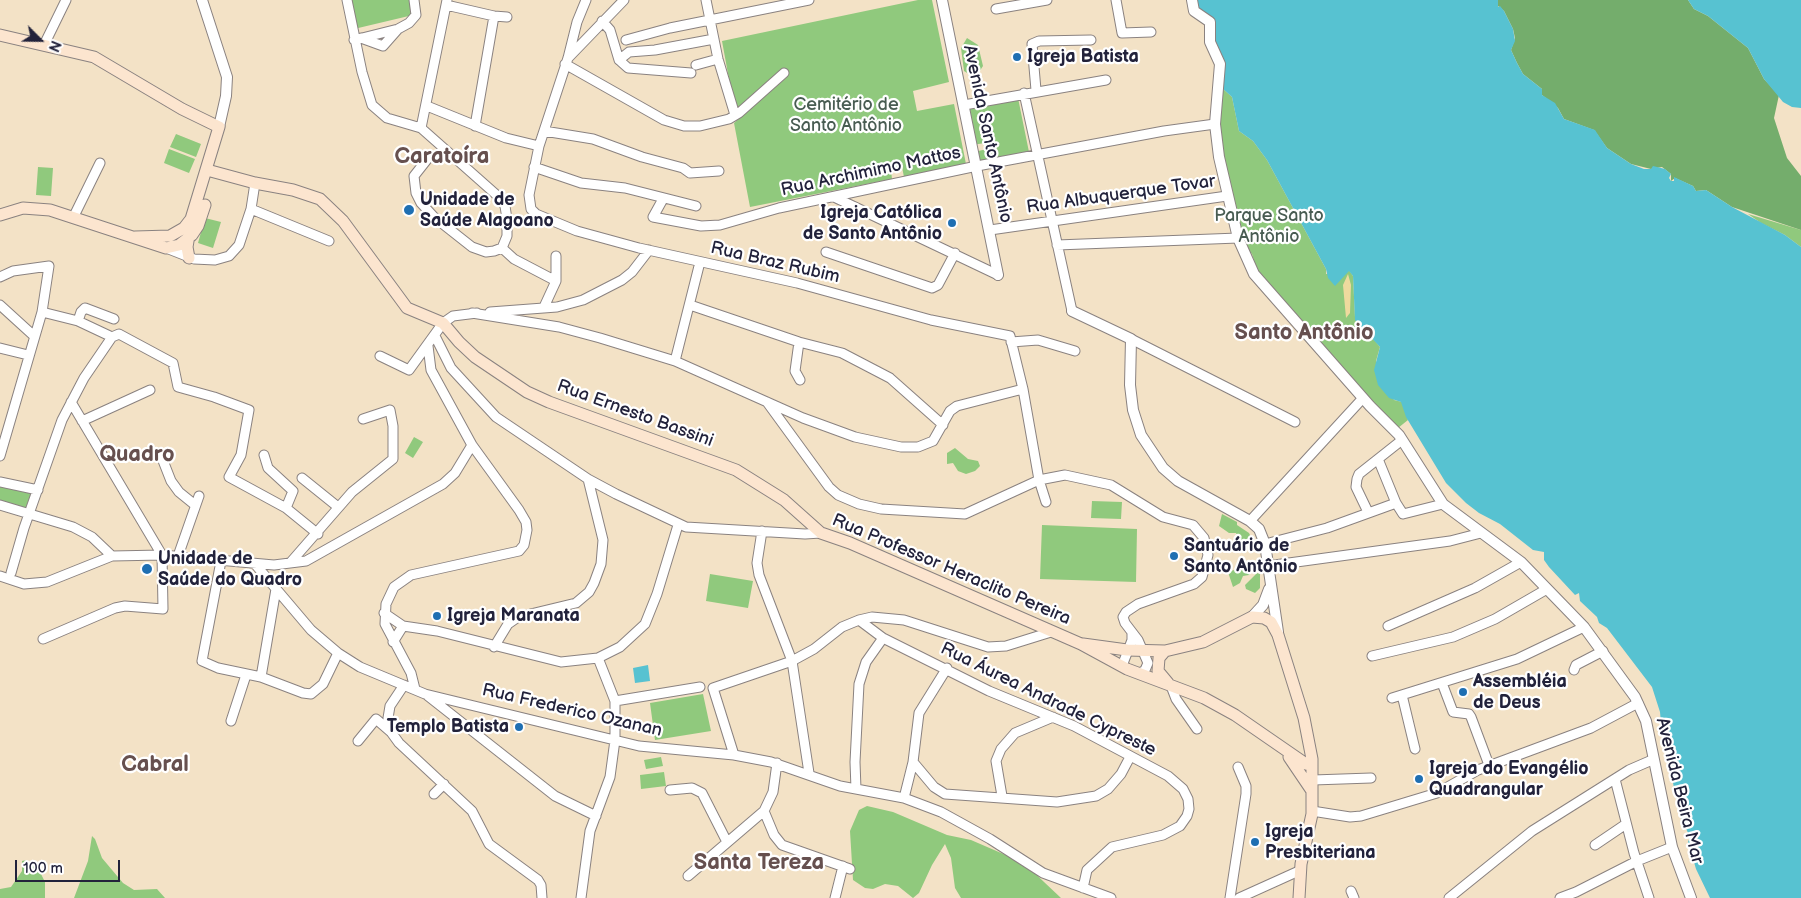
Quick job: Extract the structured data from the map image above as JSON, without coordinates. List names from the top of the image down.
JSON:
{
  "streets": {
    "main road": ["Rua Ernesto Bassini", "Rua Professor Heraclito Pereira"],
    "street": [
      "Avenida Santo Antônio",
      "Rua Archimimo Mattos",
      "Rua Albuquerque Tovar",
      "Rua Braz Rubim",
      "Rua Áurea Andrade Cypreste",
      "Rua Frederico Ozanan",
      "Avenida Beira Mar"
    ]
  },
  "crossings": [
    ["Avenida Santo Antônio", "Rua Archimimo Mattos"],
    ["Avenida Santo Antônio", "Rua Albuquerque Tovar"],
    ["Rua Ernesto Bassini", "Rua Professor Heraclito Pereira"],
    ["Rua Áurea Andrade Cypreste", "Rua Frederico Ozanan"]
  ],
  "districts": [
    "Caratoíra",
    "Santo Antônio",
    "Quadro",
    "Cabral",
    "Santa Tereza"
  ],
  "parks": ["Cemitério de Santo Antônio", "Parque Santo Antônio"],
  "places": [
    "Igreja Batista",
    "Unidade de Saúde Alagoano",
    "Igreja Católica de Santo Antônio",
    "Santuário de Santo Antônio",
    "Unidade de Saúde do Quadro",
    "Igreja Maranata",
    "Assembléia de Deus",
    "Templo Batista",
    "Igreja do Evangélio Quadrangular",
    "Igreja Presbiteriana"
  ],
  "scale_bar": "100 m",
  "north": "bottom right"
}
